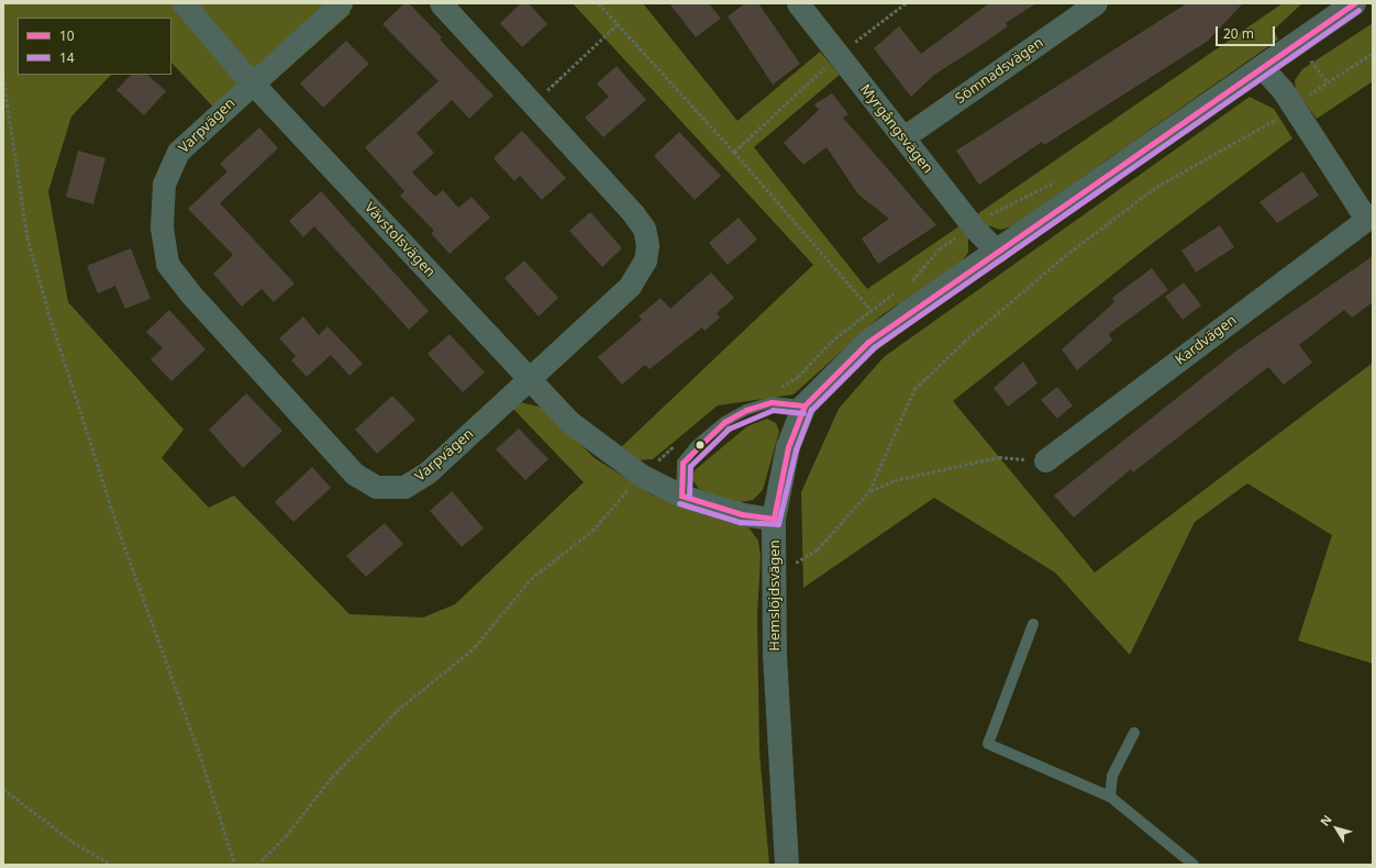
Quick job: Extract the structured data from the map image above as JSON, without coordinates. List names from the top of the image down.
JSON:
{
  "streets": {
    "street": [
      "Sömnadsvägen",
      "Varpvägen",
      "Myrgångsvägen",
      "Vävstolsvägen",
      "Kardvägen",
      "Hemslöjdsvägen"
    ]
  },
  "crossings": [
    ["Sömnadsvägen", "Myrgångsvägen"],
    ["Varpvägen", "Vävstolsvägen"],
    ["Myrgångsvägen", "Hemslöjdsvägen"],
    ["Vävstolsvägen", "Hemslöjdsvägen"],
    ["Kardvägen", "Hemslöjdsvägen"]
  ],
  "lines": ["transit line 10", "transit line 14"],
  "legend": ["10", "14"],
  "scale_bar": "20 m",
  "north": "top left"
}
